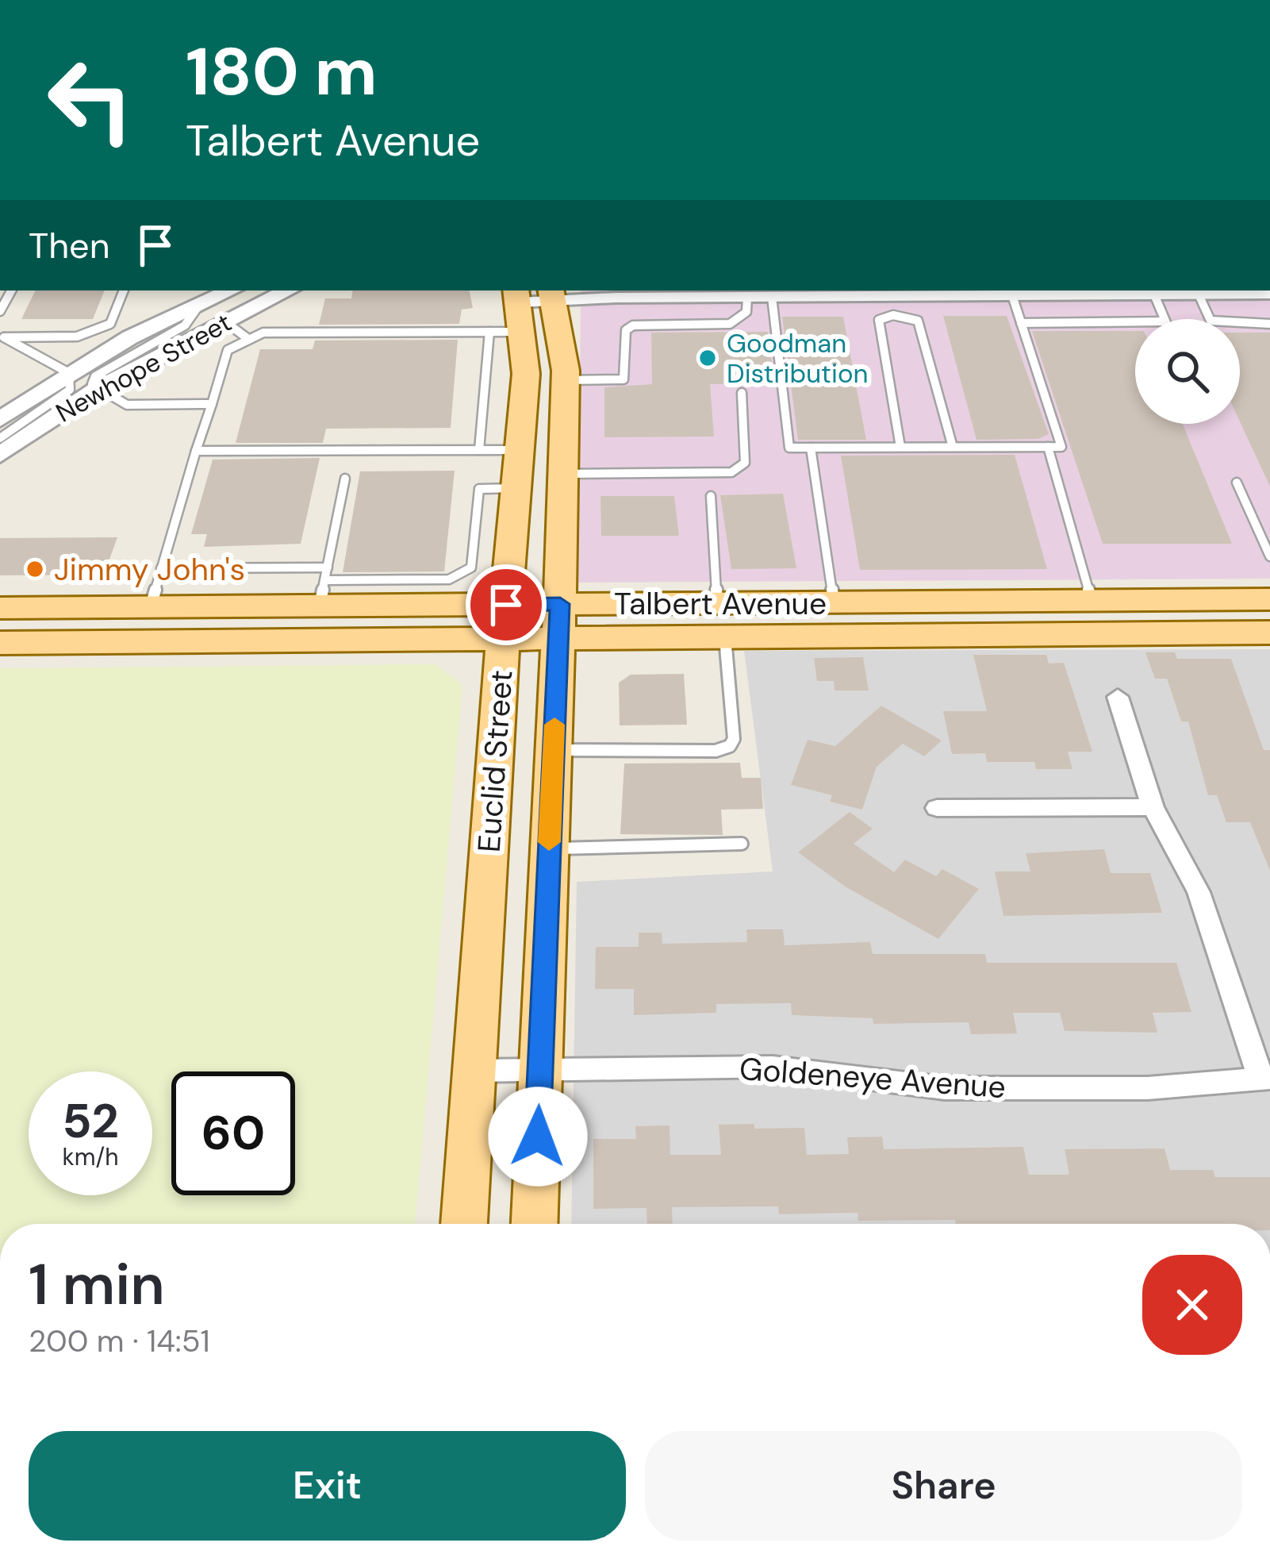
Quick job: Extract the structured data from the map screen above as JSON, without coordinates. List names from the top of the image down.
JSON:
{
  "streets": {
    "main road": ["Talbert Avenue", "Euclid Street"],
    "street": ["Newhope Street", "Goldeneye Avenue"]
  },
  "crossings": [
    ["Talbert Avenue", "Euclid Street"],
    ["Euclid Street", "Goldeneye Avenue"]
  ],
  "places": ["Goodman Distribution", "Jimmy John's"],
  "page": {
    "turn": ["180 m", "Talbert Avenue"],
    "then": "Then",
    "speed": "52 km/h",
    "limit": "60",
    "heading": ["1 min", "200 m · 14:51"],
    "buttons": ["Exit", "Share"]
  }
}
